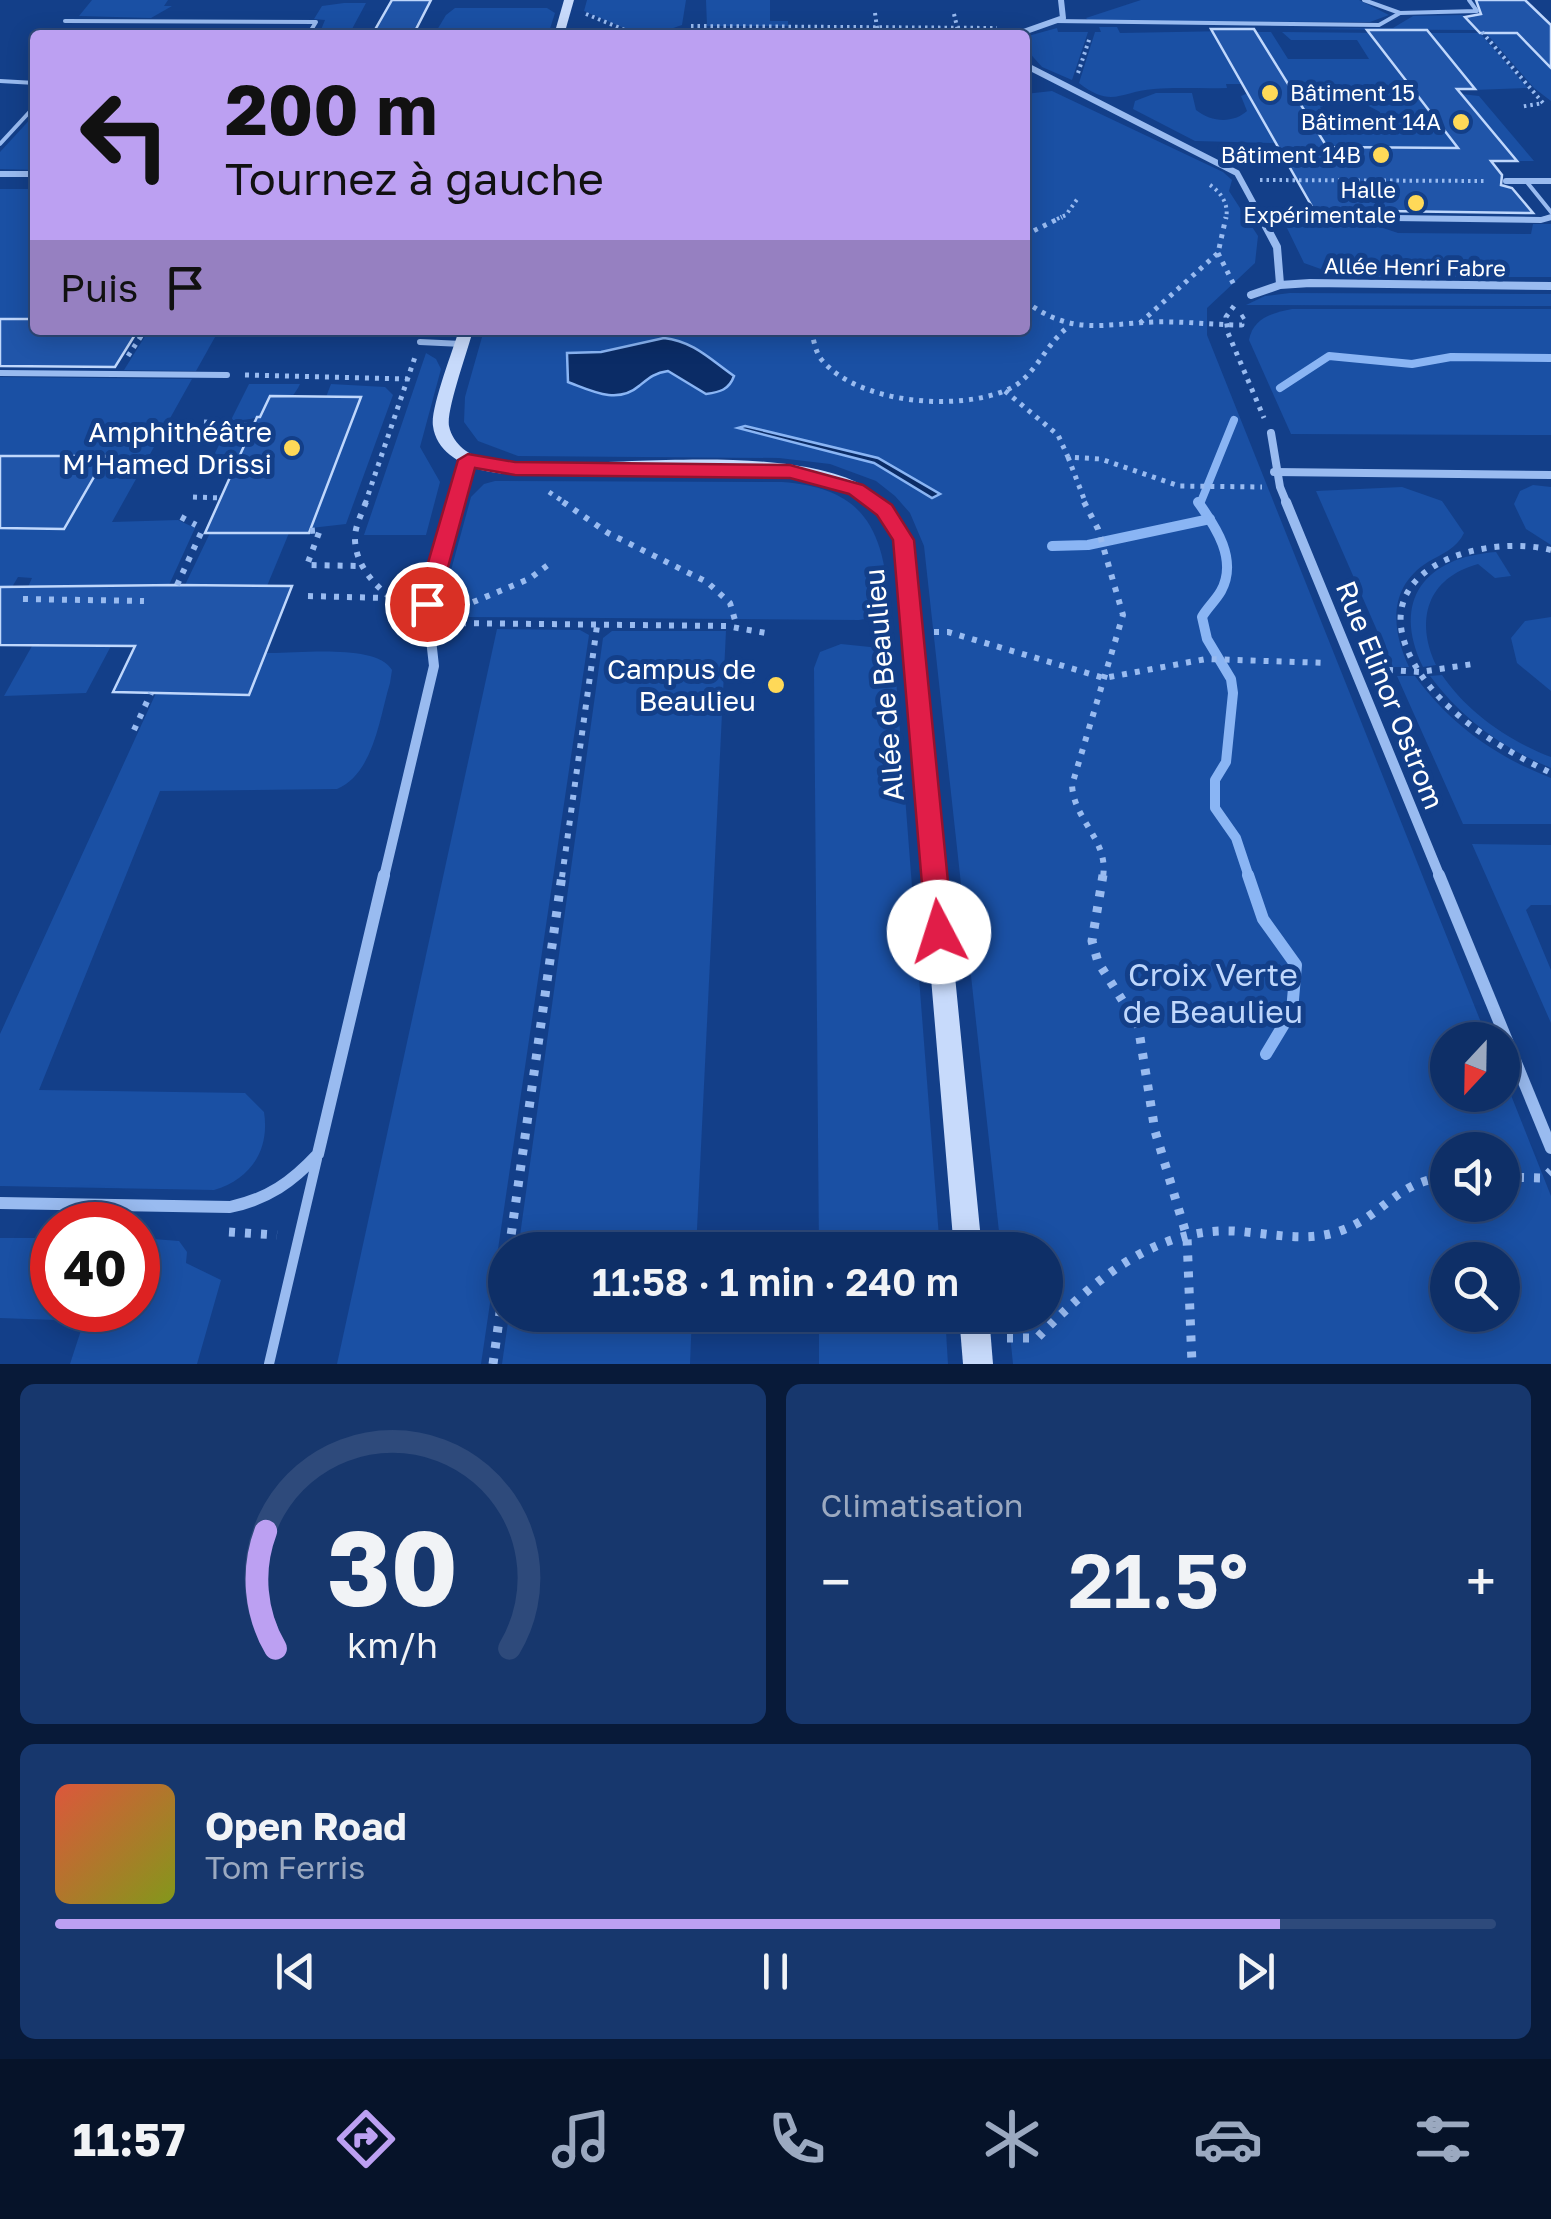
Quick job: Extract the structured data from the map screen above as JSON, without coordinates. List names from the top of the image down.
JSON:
{
  "streets": {
    "street": ["Allée Henri Fabre", "Allée de Beaulieu", "Rue Elinor Ostrom"]
  },
  "parks": ["Croix Verte de Beaulieu"],
  "places": [
    "Bâtiment 15",
    "Bâtiment 14A",
    "Bâtiment 14B",
    "Halle Expérimentale",
    "Amphithéâtre M’Hamed Drissi",
    "Campus de Beaulieu"
  ],
  "north": "bottom",
  "page": {
    "turn": ["200 m", "Tournez à gauche"],
    "then": "Puis",
    "limit": "40",
    "trip": "11:58 · 1 min · 240 m",
    "tile": "Climatisation",
    "heat": ["−", "21.5°", "+"],
    "song": ["Open Road", "Tom Ferris"],
    "tabs": "11:57",
    "gauge": ["30", "km/h"]
  }
}
